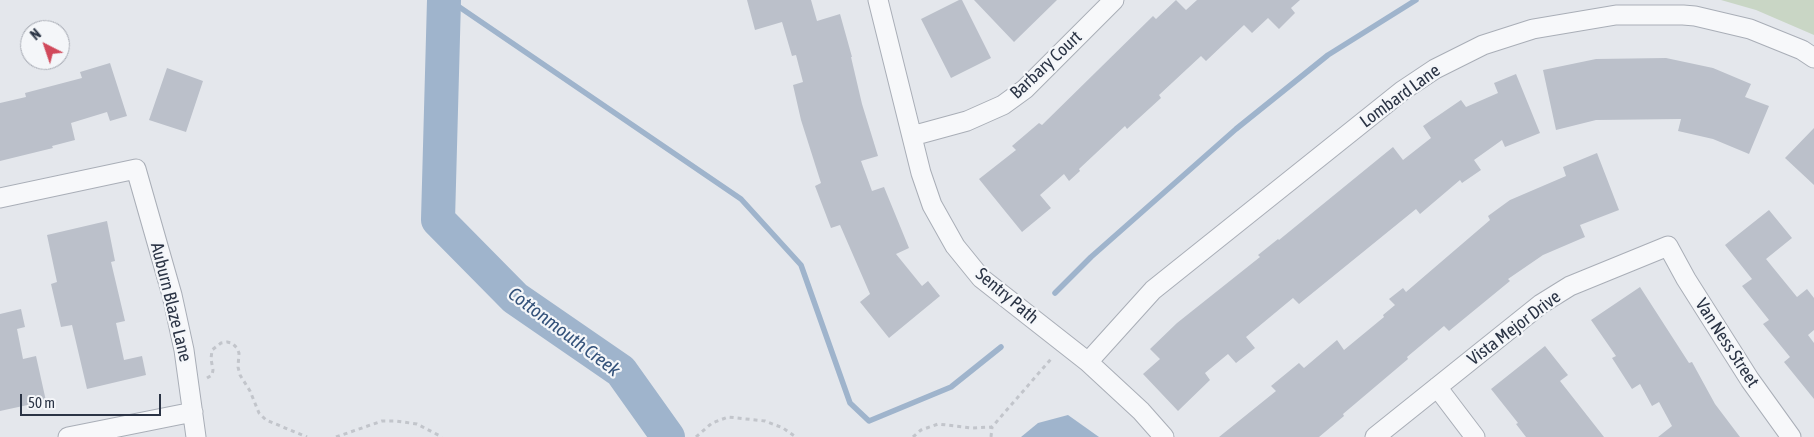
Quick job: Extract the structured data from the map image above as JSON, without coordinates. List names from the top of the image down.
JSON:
{
  "streets": {
    "street": [
      "Barbary Court",
      "Lombard Lane",
      "Sentry Path",
      "Auburn Blaze Lane",
      "Vista Mejor Drive",
      "Van Ness Street"
    ]
  },
  "crossings": [
    ["Barbary Court", "Sentry Path"],
    ["Lombard Lane", "Sentry Path"],
    ["Vista Mejor Drive", "Van Ness Street"]
  ],
  "water": ["Cottonmouth Creek"],
  "scale_bar": "50 m",
  "north": "top left"
}
